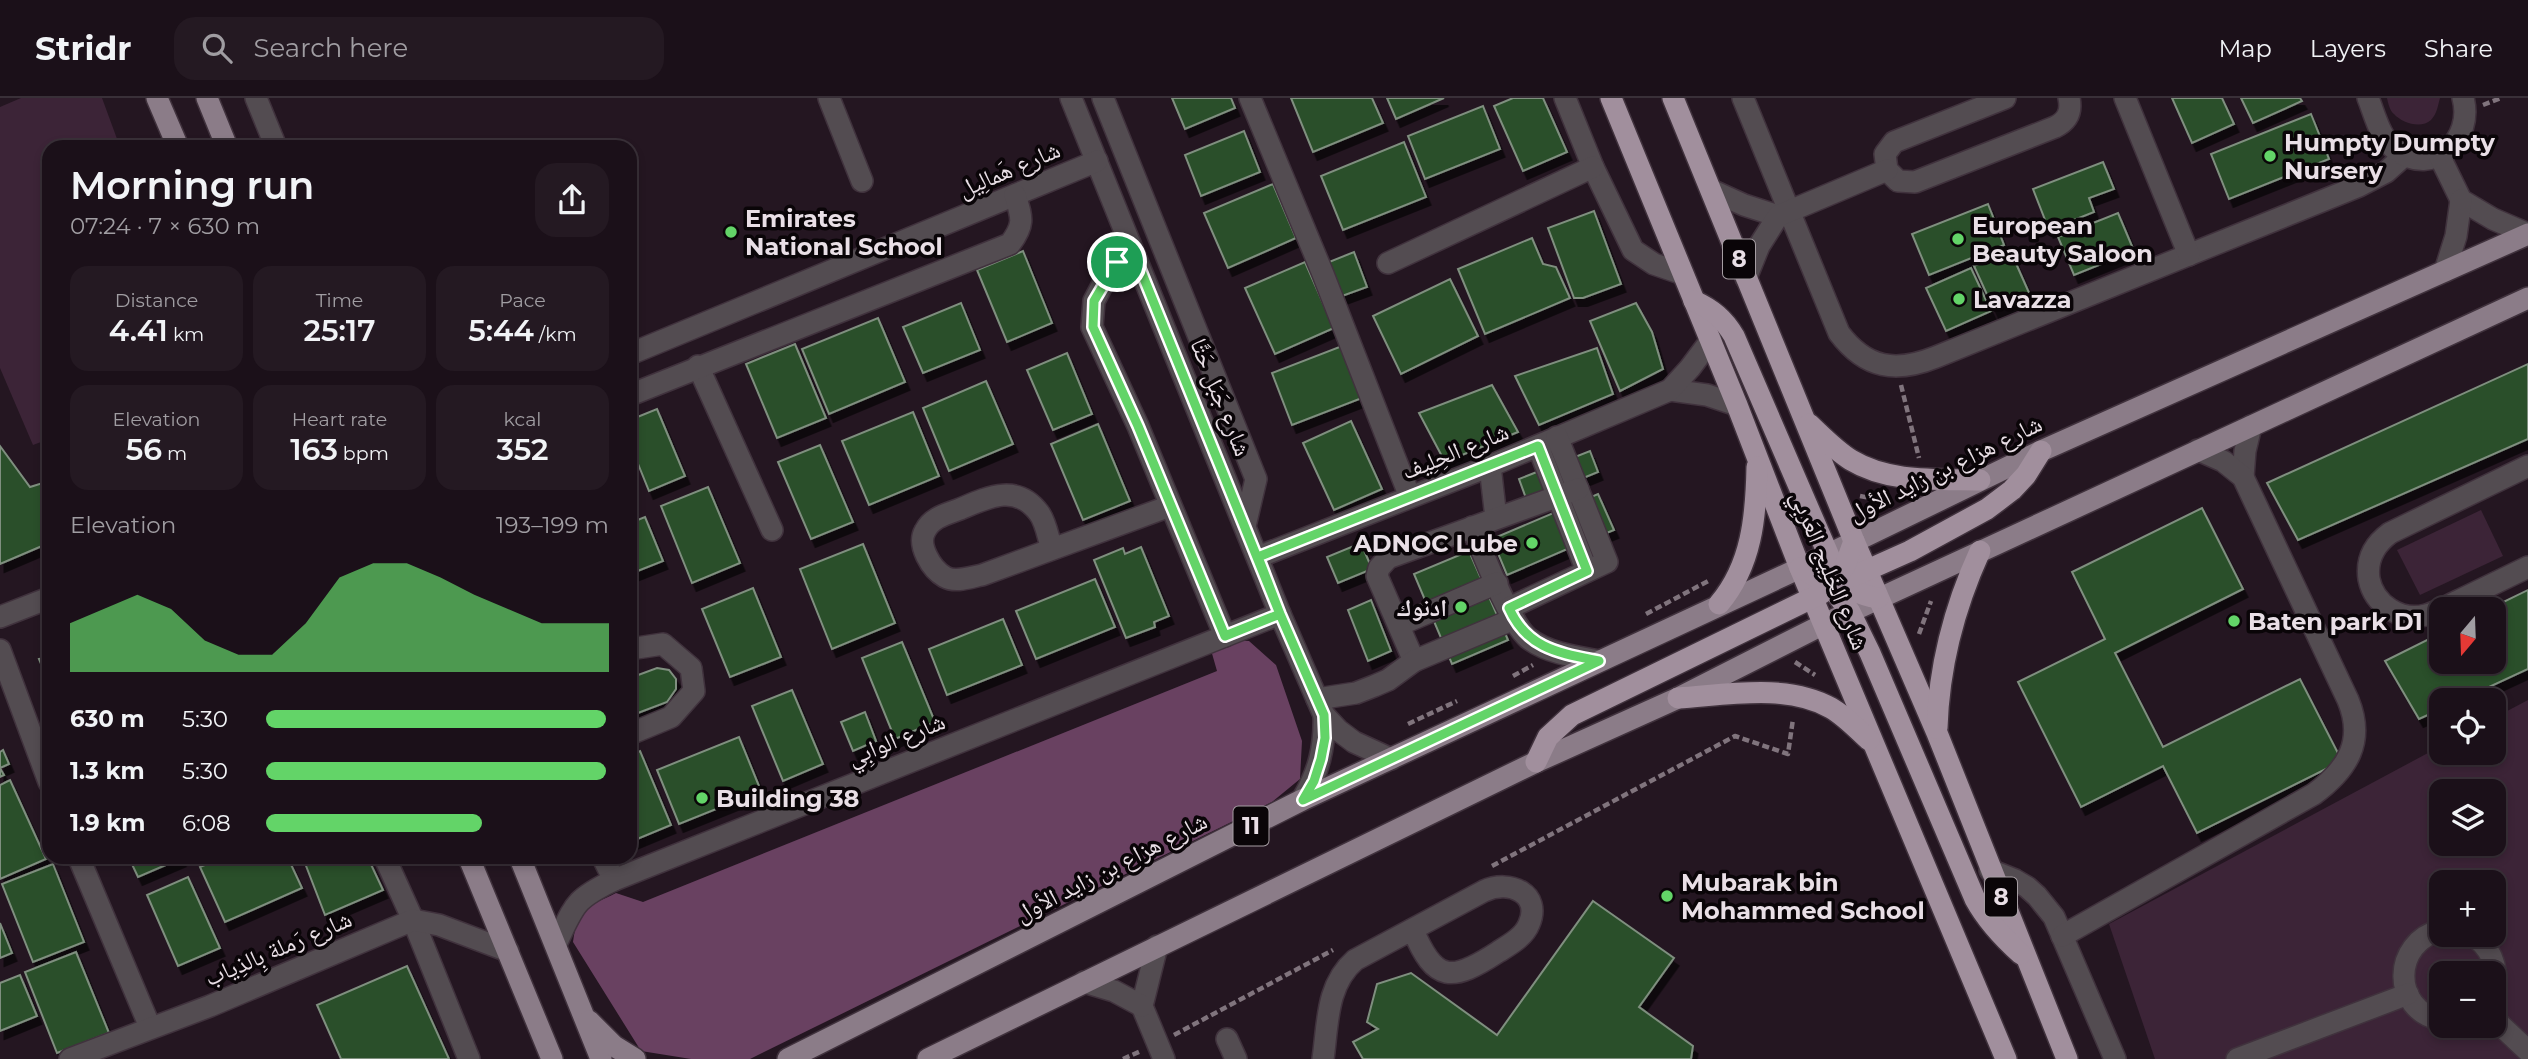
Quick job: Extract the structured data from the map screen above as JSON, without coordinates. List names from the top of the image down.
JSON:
{
  "streets": {
    "highway": ["8", "شارع الخَلِيج العَربِي"],
    "main road": ["شارع هزاع بن زايد الأول", "11"],
    "street": [
      "شارع هَمالِيل",
      "شارع جَبَل حَتَّا",
      "شارع الحِلِيف",
      "شارع الوابِي",
      "شارع رَملة بِالذِياب"
    ]
  },
  "crossings": [
    ["شارع هَمالِيل", "شارع جَبَل حَتَّا"],
    ["شارع جَبَل حَتَّا", "شارع الحِلِيف"],
    ["شارع جَبَل حَتَّا", "شارع هزاع بن زايد الأول"],
    ["شارع جَبَل حَتَّا", "شارع الوابِي"],
    ["شارع الحِلِيف", "شارع الخَلِيج العَربِي"],
    ["شارع هزاع بن زايد الأول", "شارع الخَلِيج العَربِي"]
  ],
  "places": [
    "Humpty Dumpty Nursery",
    "Emirates National School",
    "European Beauty Saloon",
    "Lavazza",
    "ADNOC Lube",
    "ادنوك",
    "Baten park D1",
    "Building 38",
    "Mubarak bin Mohammed School"
  ],
  "north": "bottom",
  "page": {
    "header": "Stridr",
    "search": "Search here",
    "nav": ["Map", "Layers", "Share"],
    "heading": ["Morning run", "07:24 · 7 × 630 m"],
    "stats": [
      ["Distance", "4.41 km"],
      ["Time", "25:17"],
      ["Pace", "5:44 /km"],
      ["Elevation", "56 m"],
      ["Heart rate", "163 bpm"],
      ["kcal", "352"]
    ],
    "chart": ["Elevation", "193–199 m"],
    "map_buttons": ["+", "−"],
    "list": [
      {
        "name": "630 m",
        "note": "5:30"
      },
      {
        "name": "1.3 km",
        "note": "5:30"
      },
      {
        "name": "1.9 km",
        "note": "6:08"
      }
    ]
  }
}
